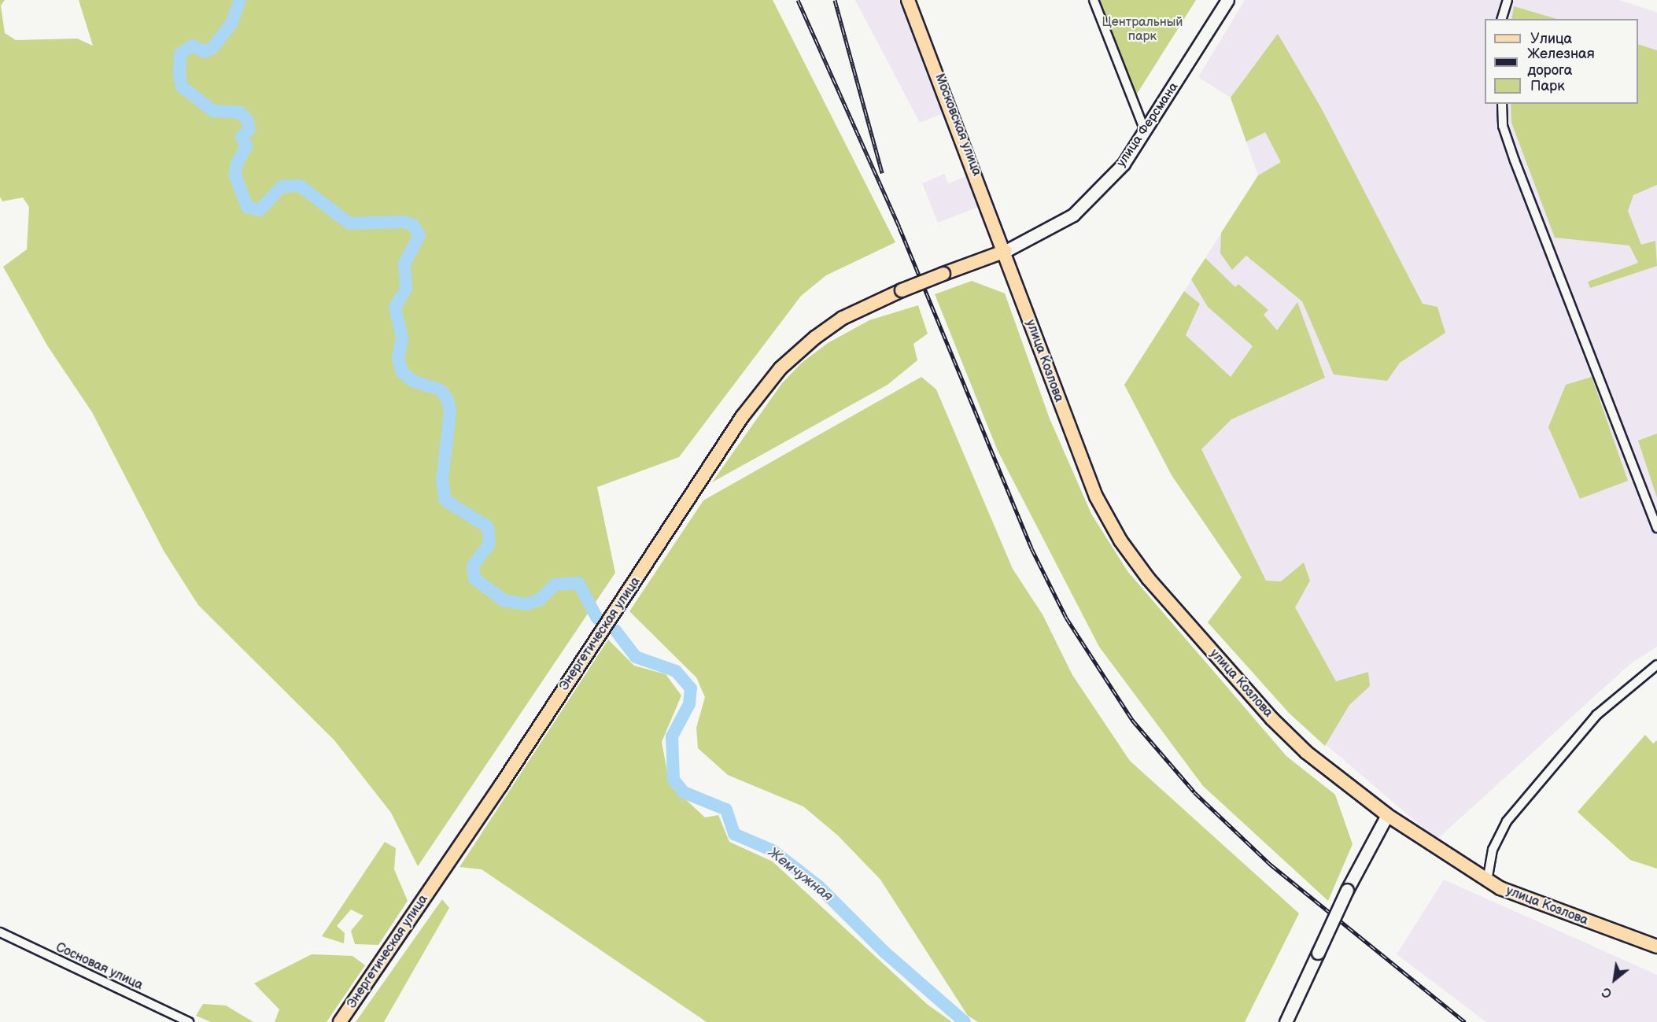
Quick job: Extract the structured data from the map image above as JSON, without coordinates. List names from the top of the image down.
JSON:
{
  "streets": {
    "main road": [
      "Московская улица",
      "улица Ферсмана",
      "улица Козлова",
      "Энергетическая улица"
    ],
    "street": ["Сосновая улица"]
  },
  "crossings": [
    ["Московская улица", "улица Ферсмана"],
    ["Московская улица", "улица Козлова"],
    ["улица Ферсмана", "улица Козлова"],
    ["улица Ферсмана", "Энергетическая улица"]
  ],
  "water": ["Жемчужная"],
  "parks": ["Центральный парк"],
  "legend": ["Улица", "Железная дорога", "Парк"],
  "north": "bottom left"
}
